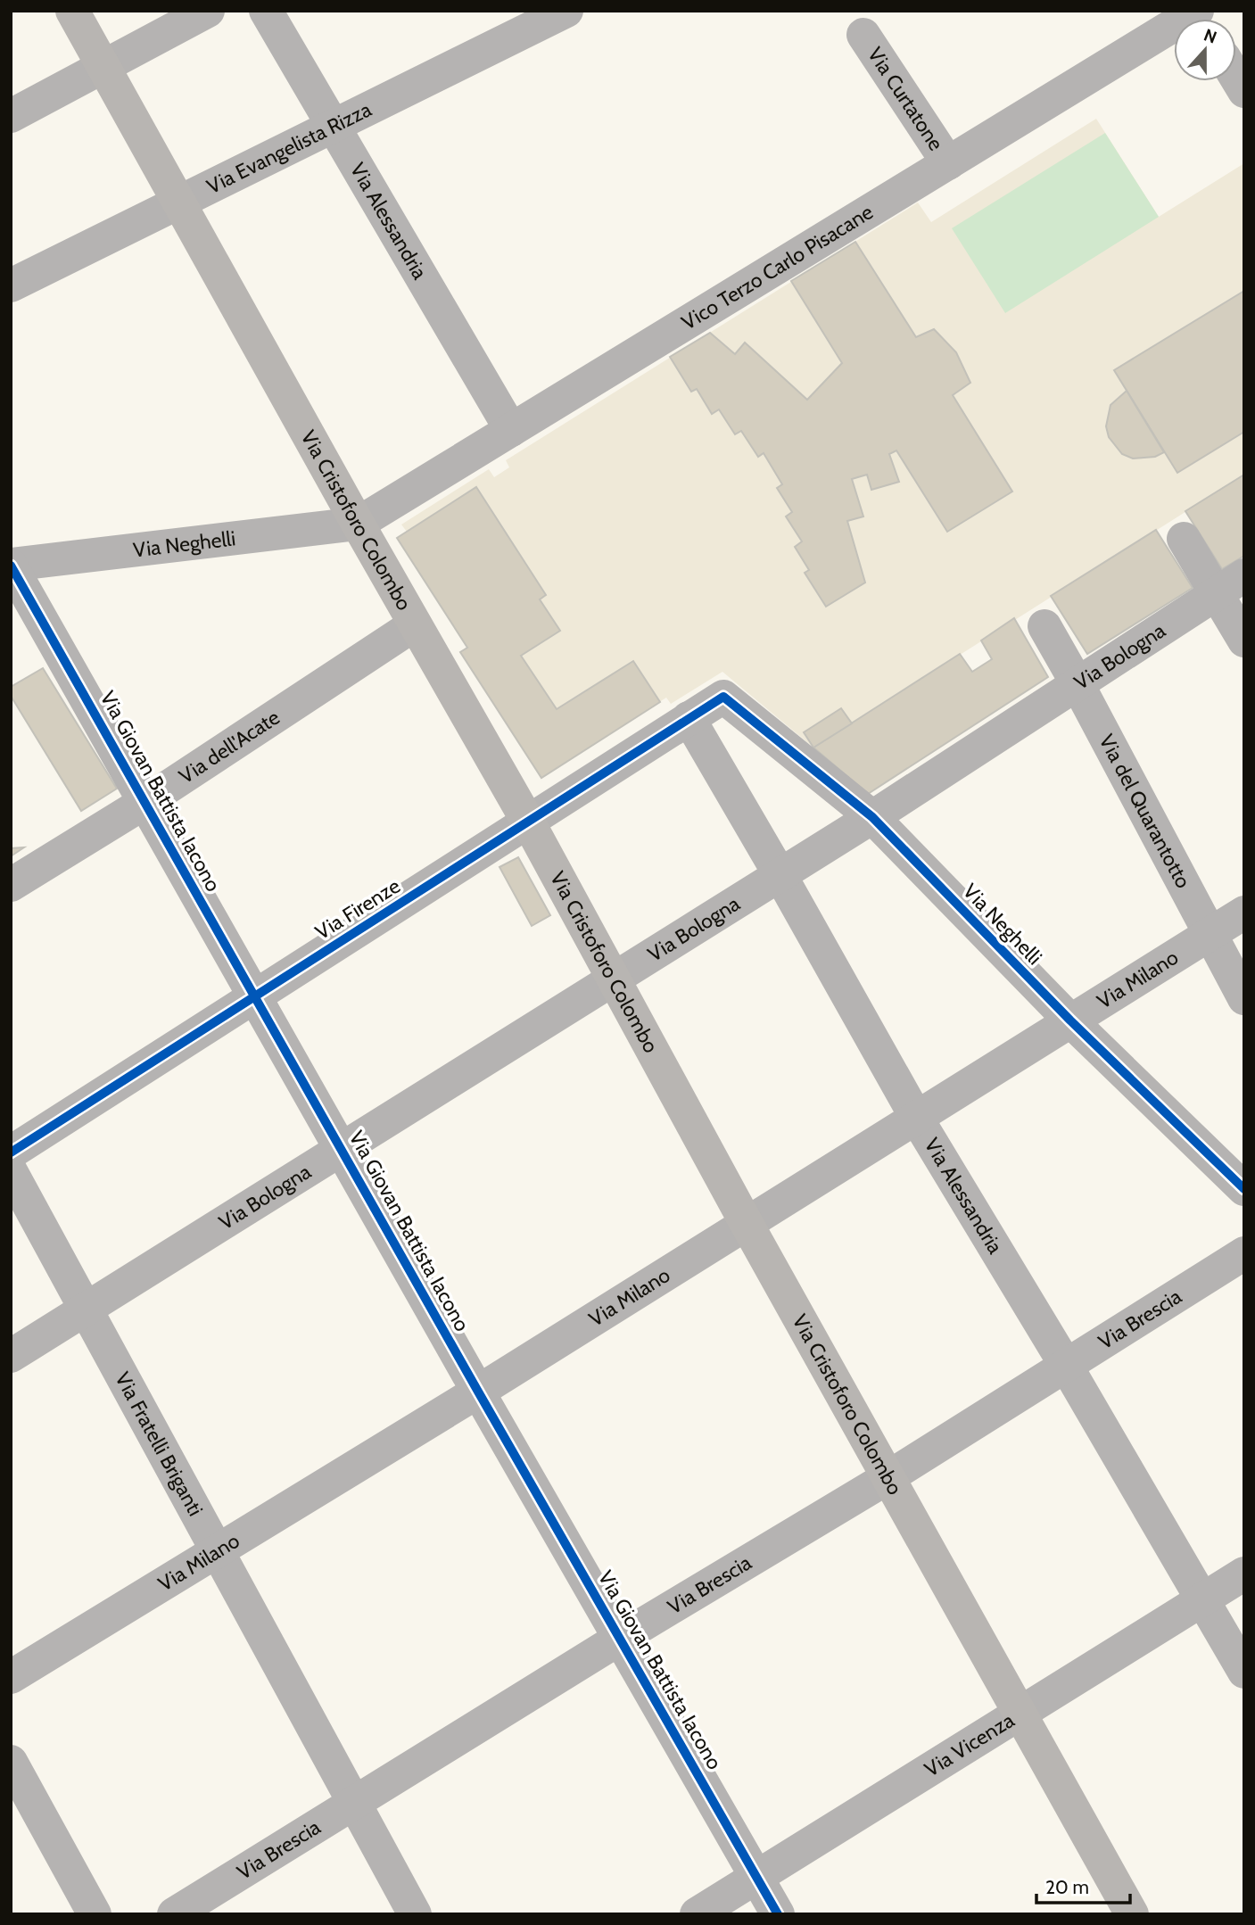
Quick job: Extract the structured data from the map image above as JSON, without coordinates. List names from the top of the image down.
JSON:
{
  "streets": {
    "main road": ["Via Cristoforo Colombo"],
    "street": [
      "Via Curtatone",
      "Via Evangelista Rizza",
      "Via Alessandria",
      "Vico Terzo Carlo Pisacane",
      "Via Neghelli",
      "Via Bologna",
      "Via dell'Acate",
      "Via Giovan Battista Iacono",
      "Via del Quarantotto",
      "Via Firenze",
      "Via Milano",
      "Via Brescia",
      "Via Fratelli Briganti",
      "Via Vicenza"
    ]
  },
  "crossings": [
    ["Via Curtatone", "Vico Terzo Carlo Pisacane"],
    ["Via Evangelista Rizza", "Via Alessandria"],
    ["Via Evangelista Rizza", "Via Cristoforo Colombo"],
    ["Via Alessandria", "Vico Terzo Carlo Pisacane"],
    ["Via Alessandria", "Via Bologna"],
    ["Via Alessandria", "Via Firenze"],
    ["Via Alessandria", "Via Milano"],
    ["Via Alessandria", "Via Brescia"],
    ["Via Alessandria", "Via Vicenza"],
    ["Vico Terzo Carlo Pisacane", "Via Cristoforo Colombo"],
    ["Vico Terzo Carlo Pisacane", "Via Neghelli"],
    ["Via Cristoforo Colombo", "Via Neghelli"],
    ["Via Cristoforo Colombo", "Via Bologna"],
    ["Via Cristoforo Colombo", "Via dell'Acate"],
    ["Via Cristoforo Colombo", "Via Firenze"],
    ["Via Cristoforo Colombo", "Via Milano"],
    ["Via Cristoforo Colombo", "Via Brescia"],
    ["Via Cristoforo Colombo", "Via Vicenza"],
    ["Via Neghelli", "Via Bologna"],
    ["Via Neghelli", "Via Giovan Battista Iacono"],
    ["Via Neghelli", "Via Firenze"],
    ["Via Neghelli", "Via Milano"],
    ["Via Bologna", "Via Giovan Battista Iacono"],
    ["Via Bologna", "Via del Quarantotto"],
    ["Via Bologna", "Via Fratelli Briganti"],
    ["Via dell'Acate", "Via Giovan Battista Iacono"],
    ["Via Giovan Battista Iacono", "Via Firenze"],
    ["Via Giovan Battista Iacono", "Via Milano"],
    ["Via Giovan Battista Iacono", "Via Brescia"],
    ["Via Giovan Battista Iacono", "Via Vicenza"],
    ["Via del Quarantotto", "Via Milano"],
    ["Via Milano", "Via Fratelli Briganti"],
    ["Via Brescia", "Via Fratelli Briganti"]
  ],
  "scale_bar": "20 m",
  "north": "top"
}
